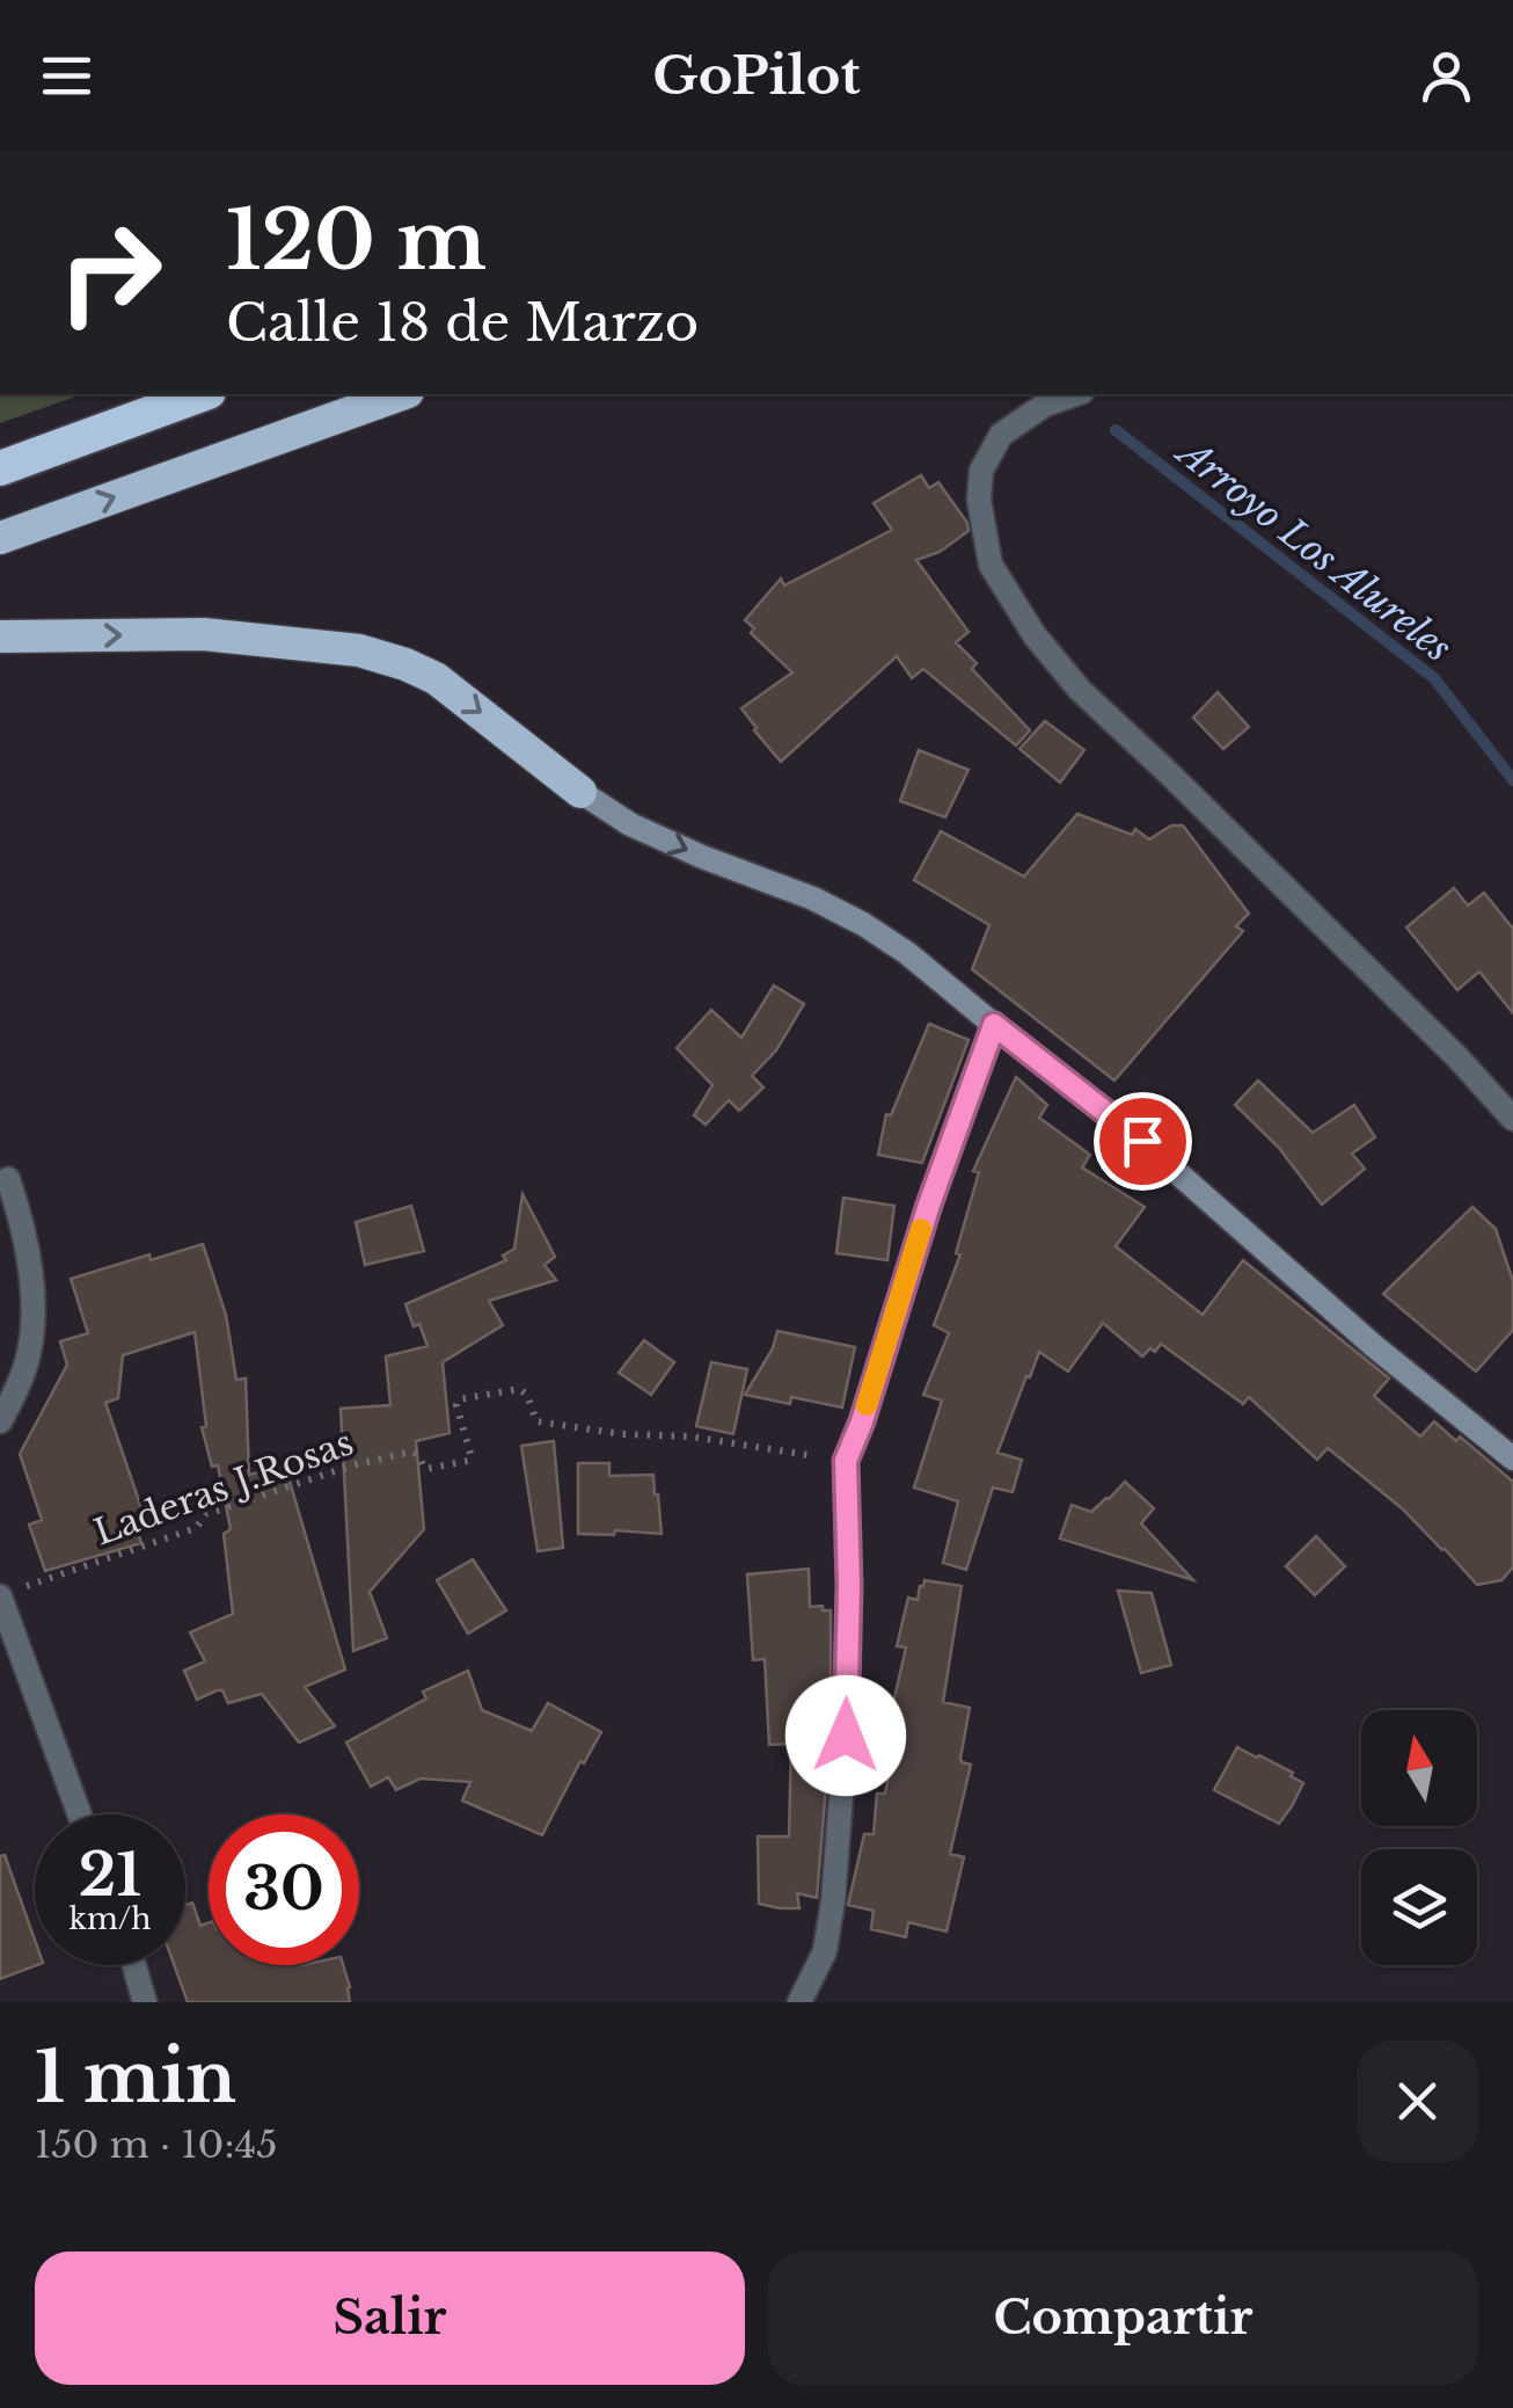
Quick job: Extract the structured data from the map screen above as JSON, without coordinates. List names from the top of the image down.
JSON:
{
  "streets": {
    "path": ["Laderas J.Rosas"]
  },
  "water": ["Arroyo Los Alureles"],
  "north": "top",
  "page": {
    "header": "GoPilot",
    "turn": ["120 m", "Calle 18 de Marzo"],
    "speed": "21 km/h",
    "limit": "30",
    "heading": ["1 min", "150 m · 10:45"],
    "buttons": ["Salir", "Compartir"]
  }
}
